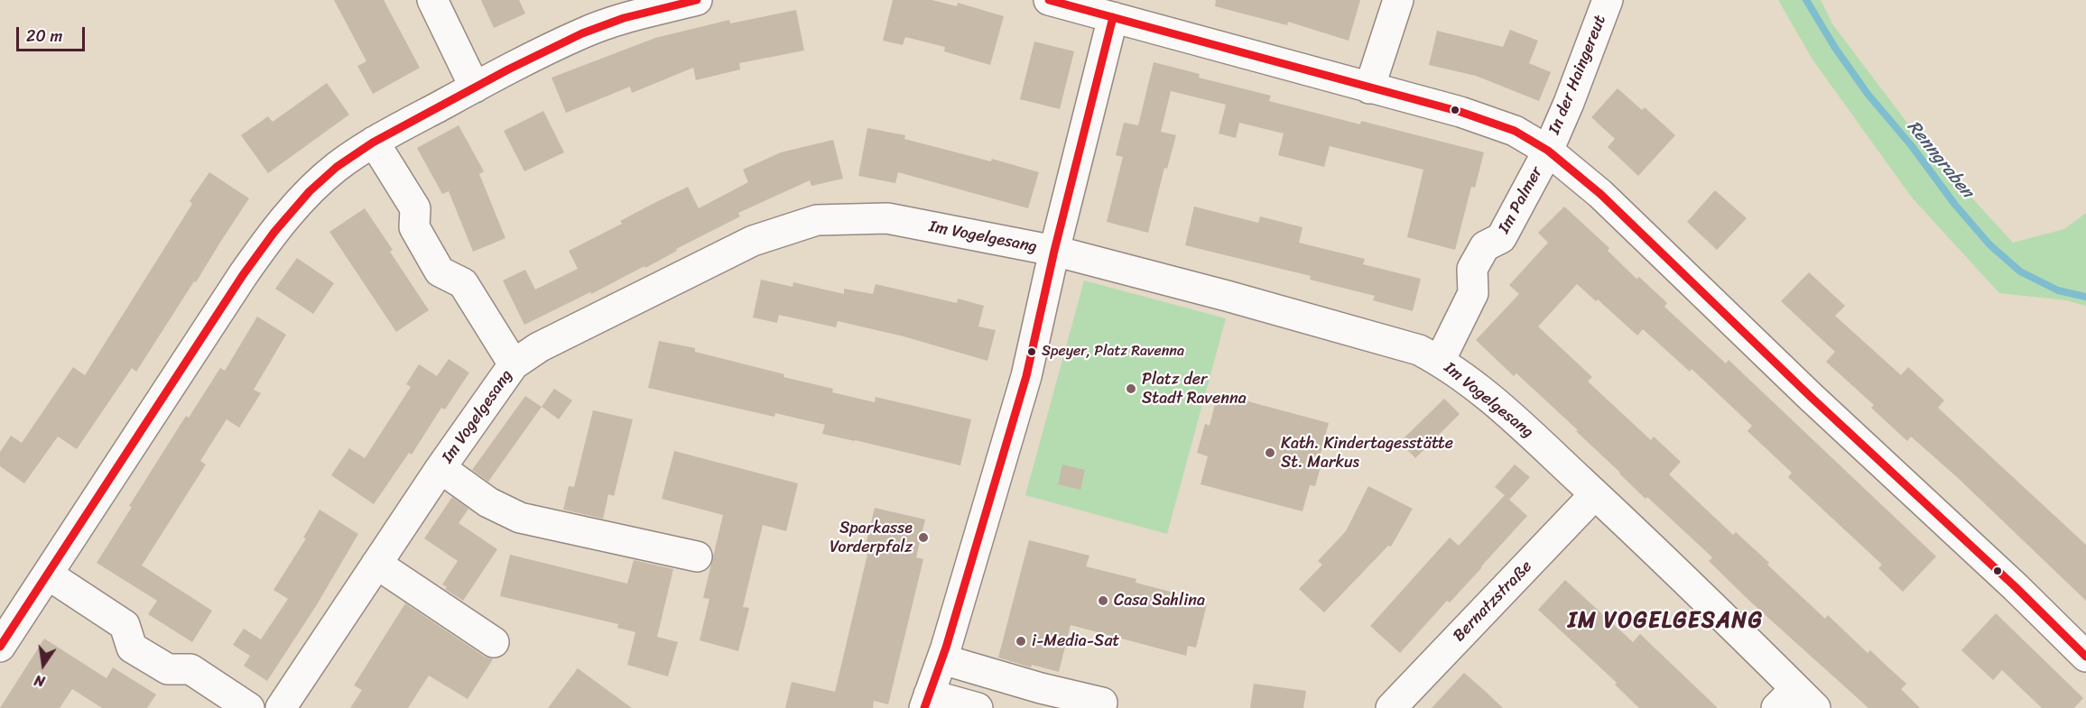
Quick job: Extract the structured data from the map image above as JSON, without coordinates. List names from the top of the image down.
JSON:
{
  "streets": {
    "street": [
      "In der Haingereut",
      "Im Palmer",
      "Im Vogelgesang",
      "Bernatzstraße"
    ]
  },
  "crossings": [
    ["In der Haingereut", "Im Palmer"],
    ["Im Palmer", "Im Vogelgesang"],
    ["Im Vogelgesang", "Bernatzstraße"]
  ],
  "districts": ["IM VOGELGESANG"],
  "water": ["Renngraben"],
  "places": [
    "Speyer, Platz Ravenna",
    "Platz der Stadt Ravenna",
    "Kath. Kindertagesstätte St. Markus",
    "Sparkasse Vorderpfalz",
    "Casa Sahlina",
    "i-Media-Sat"
  ],
  "scale_bar": "20 m",
  "north": "bottom"
}
